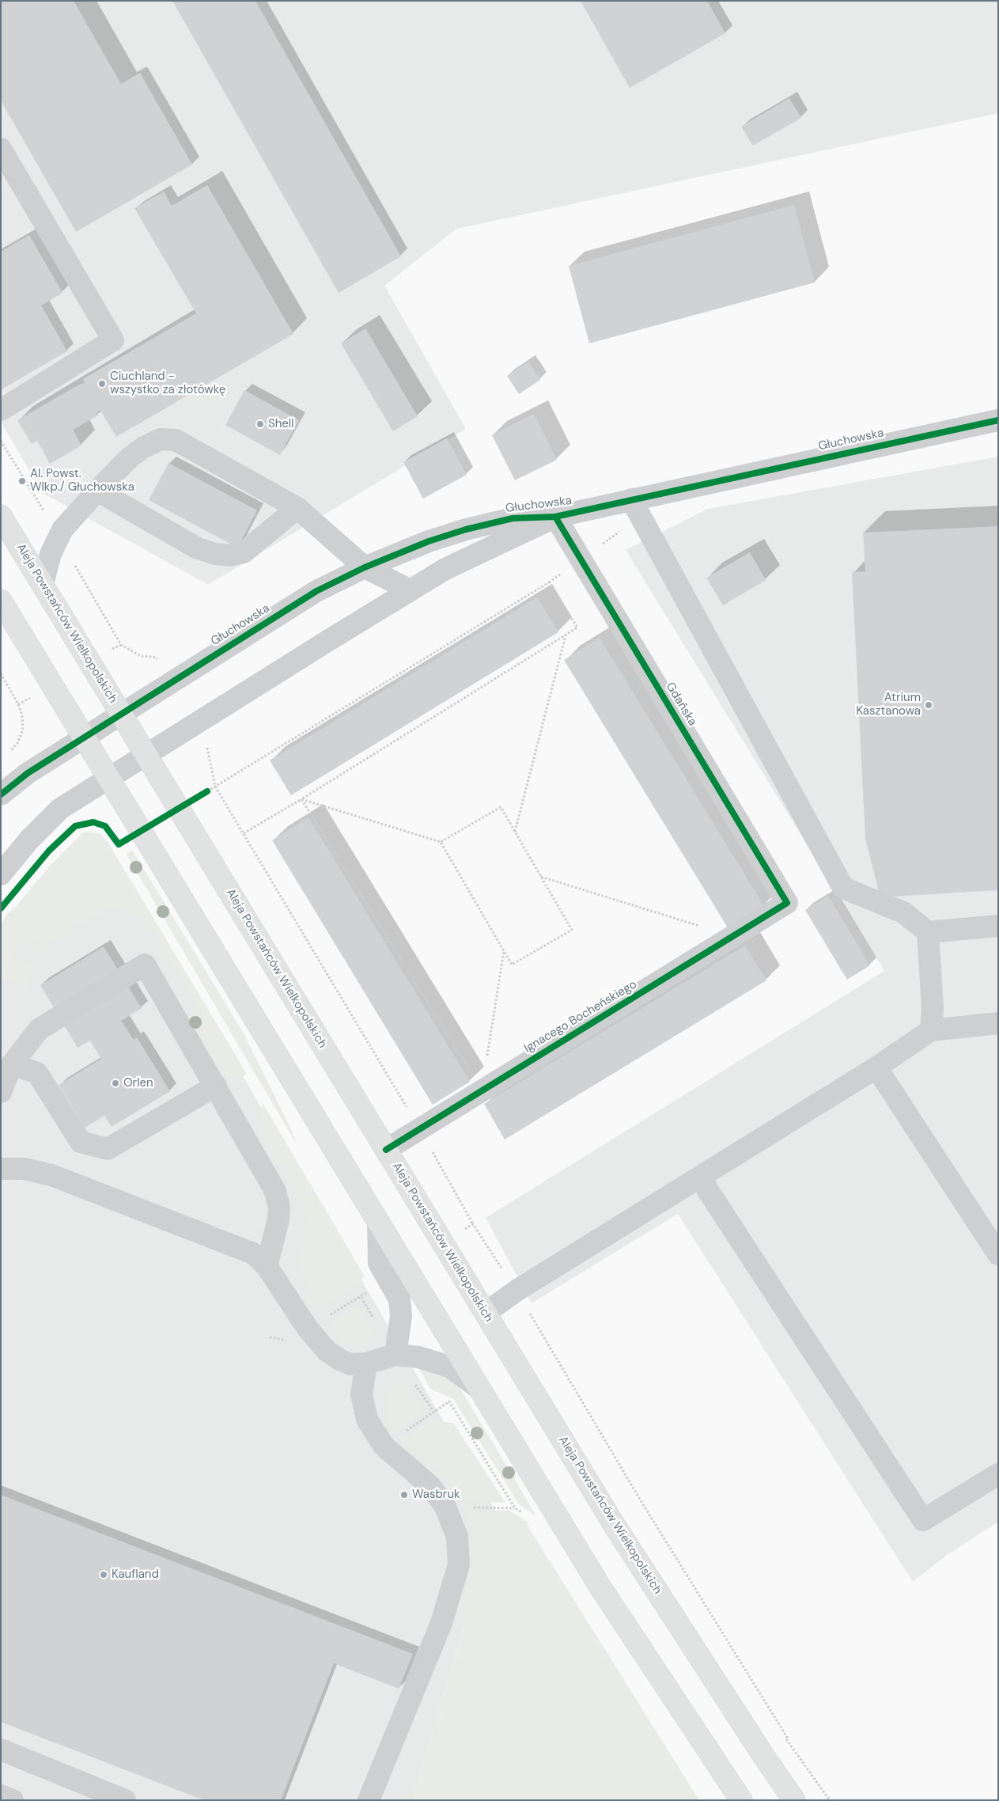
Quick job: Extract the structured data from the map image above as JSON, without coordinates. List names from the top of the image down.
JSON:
{
  "streets": {
    "main road": ["Aleja Powstańców Wielkopolskich"],
    "street": ["Głuchowska", "Gdańska", "Ignacego Bocheńskiego"]
  },
  "crossings": [
    ["Głuchowska", "Aleja Powstańców Wielkopolskich"],
    ["Głuchowska", "Gdańska"],
    ["Aleja Powstańców Wielkopolskich", "Ignacego Bocheńskiego"],
    ["Gdańska", "Ignacego Bocheńskiego"]
  ],
  "places": [
    "Ciuchland - wszystko za złotówkę",
    "Shell",
    "Al. Powst. Wlkp./ Głuchowska",
    "Atrium Kasztanowa",
    "Orlen",
    "Wasbruk",
    "Kaufland"
  ]
}
